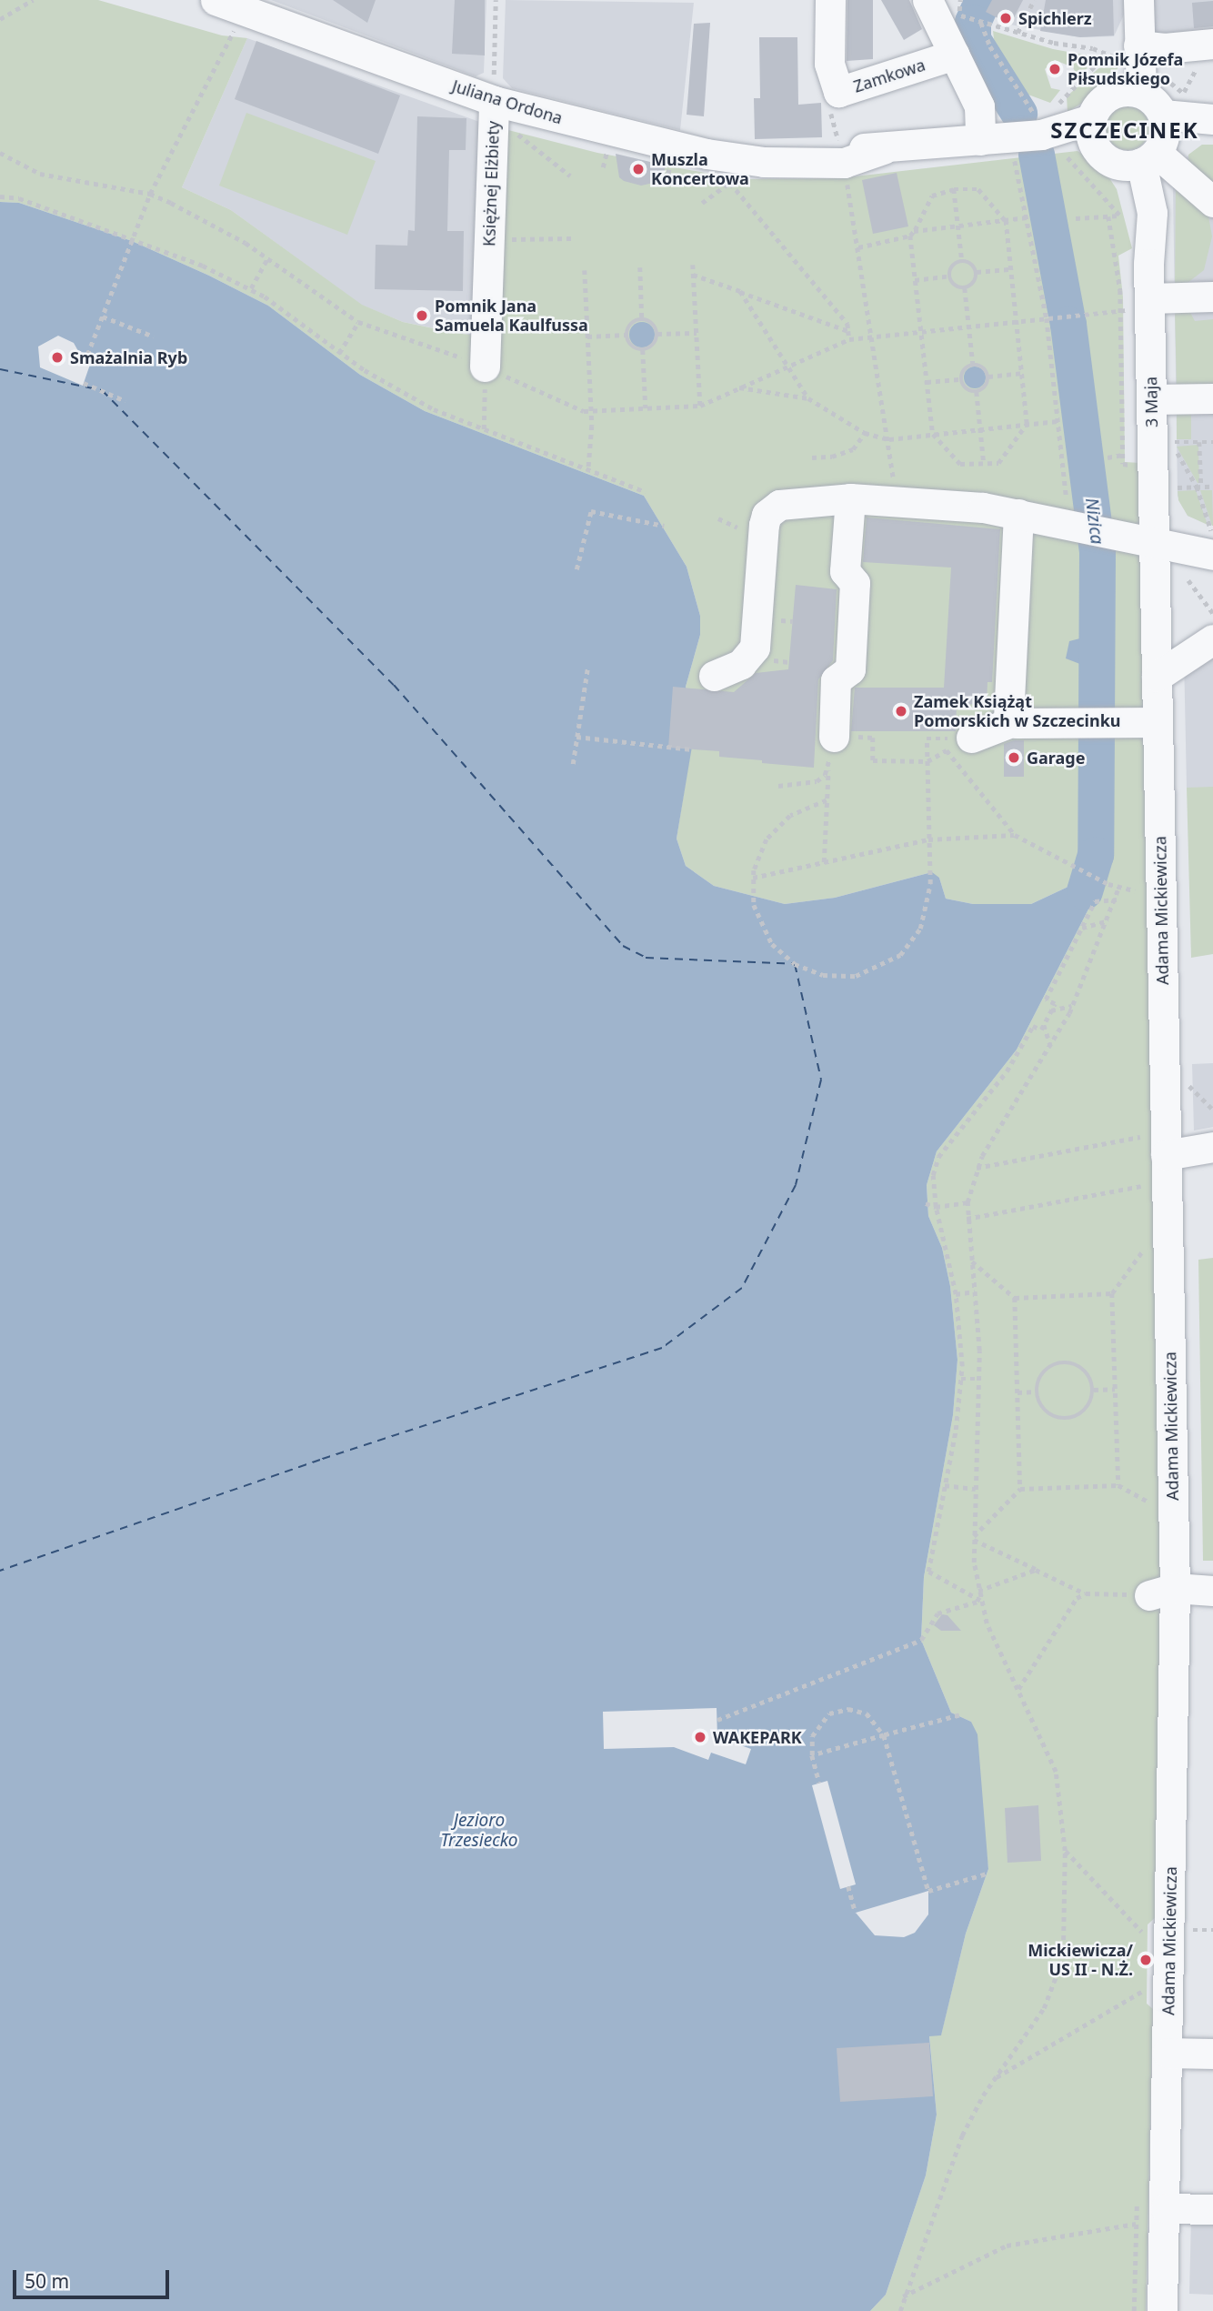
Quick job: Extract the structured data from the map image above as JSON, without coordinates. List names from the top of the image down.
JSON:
{
  "streets": {
    "street": [
      "Zamkowa",
      "Juliana Ordona",
      "Księżnej Elżbiety",
      "3 Maja",
      "Adama Mickiewicza"
    ]
  },
  "crossings": [
    ["Juliana Ordona", "Księżnej Elżbiety"],
    ["3 Maja", "Adama Mickiewicza"]
  ],
  "districts": ["SZCZECINEK"],
  "water": ["Nizica", "Jezioro Trzesiecko"],
  "places": [
    "Spichlerz",
    "Pomnik Józefa Piłsudskiego",
    "Muszla Koncertowa",
    "Pomnik Jana Samuela Kaulfussa",
    "Smażalnia Ryb",
    "Zamek Książąt Pomorskich w Szczecinku",
    "Garage",
    "WAKEPARK",
    "Mickiewicza/ US II - N.Ż."
  ],
  "scale_bar": "50 m"
}
